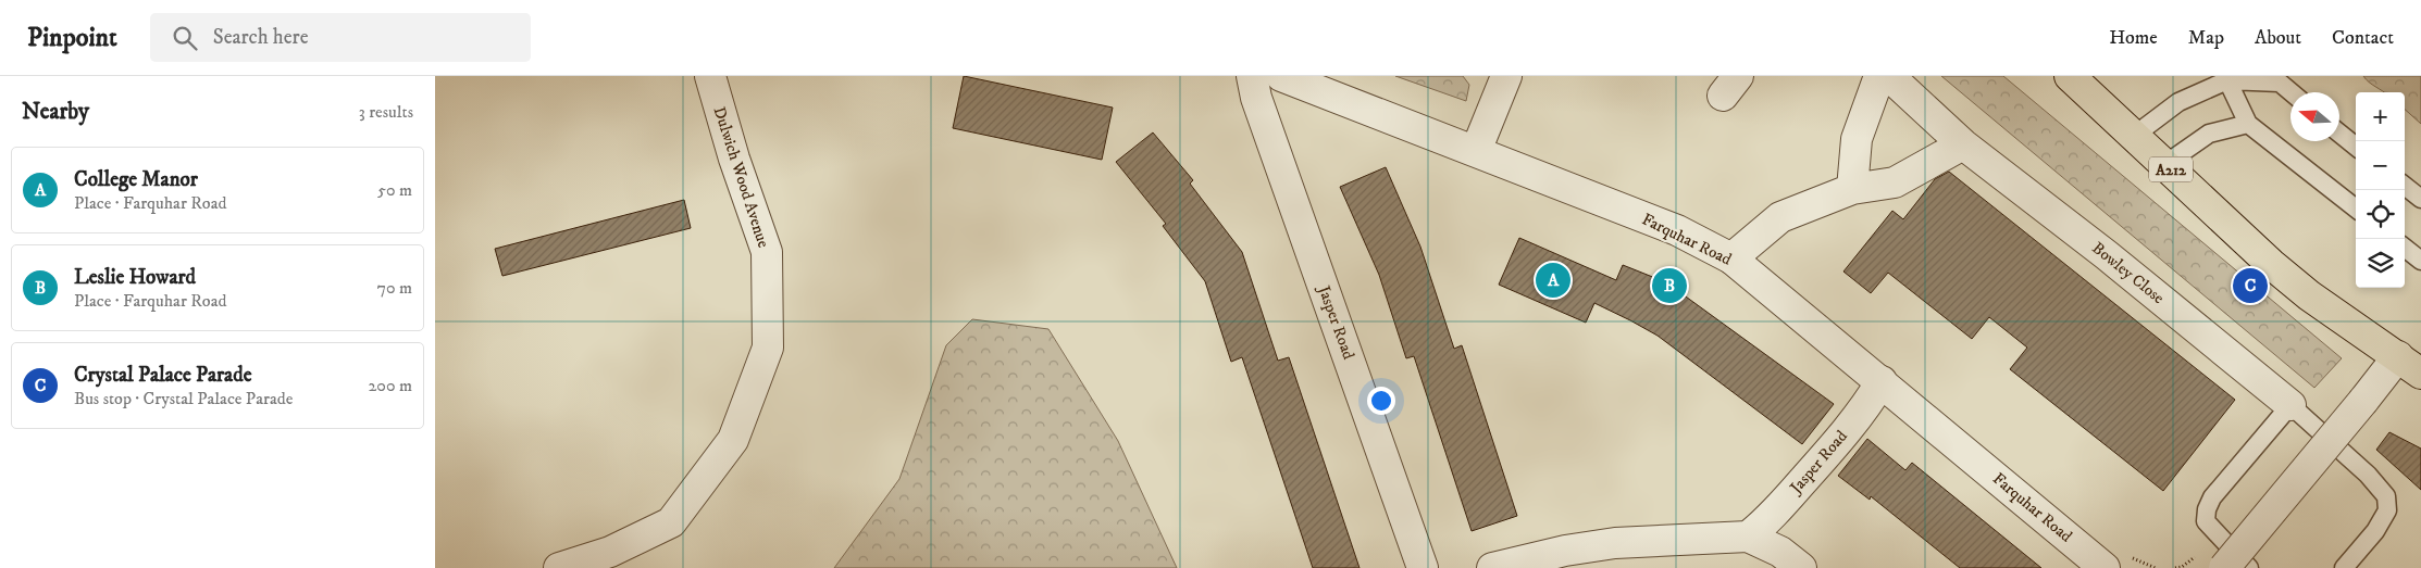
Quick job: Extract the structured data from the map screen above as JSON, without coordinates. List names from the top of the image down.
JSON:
{
  "streets": {
    "main road": ["A212"],
    "street": [
      "Dulwich Wood Avenue",
      "Farquhar Road",
      "Bowley Close",
      "Jasper Road"
    ]
  },
  "crossings": [
    ["Farquhar Road", "Jasper Road"]
  ],
  "north": "left",
  "page": {
    "header": "Pinpoint",
    "search": "Search here",
    "nav": [
      "Home",
      "Map",
      "About",
      "Contact"
    ],
    "heading": ["Nearby", "3 results"],
    "map_buttons": ["+", "−"],
    "list": [
      {
        "mark": "A",
        "name": "College Manor",
        "note": "Place · Farquhar Road",
        "value": "50 m"
      },
      {
        "mark": "B",
        "name": "Leslie Howard",
        "note": "Place · Farquhar Road",
        "value": "70 m"
      },
      {
        "mark": "C",
        "name": "Crystal Palace Parade",
        "note": "Bus stop · Crystal Palace Parade",
        "value": "200 m"
      }
    ],
    "pins": ["A", "B", "C"]
  }
}
